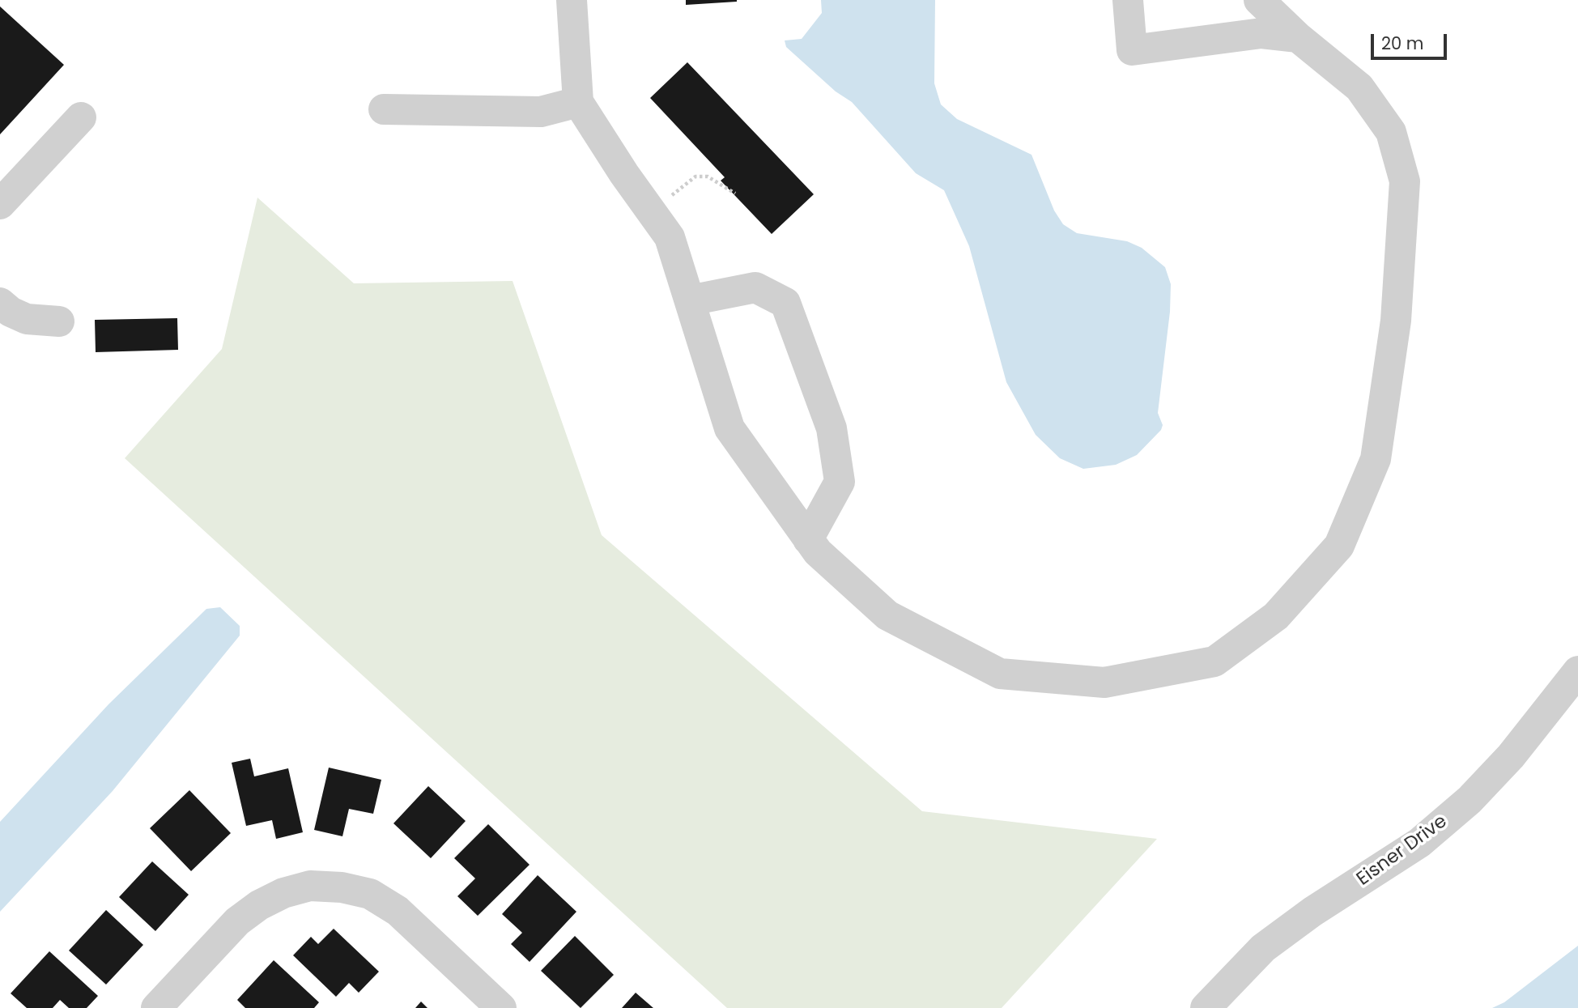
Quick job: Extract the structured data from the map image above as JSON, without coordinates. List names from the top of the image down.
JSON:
{
  "streets": {
    "street": ["Eisner Drive"]
  },
  "scale_bar": "20 m"
}
